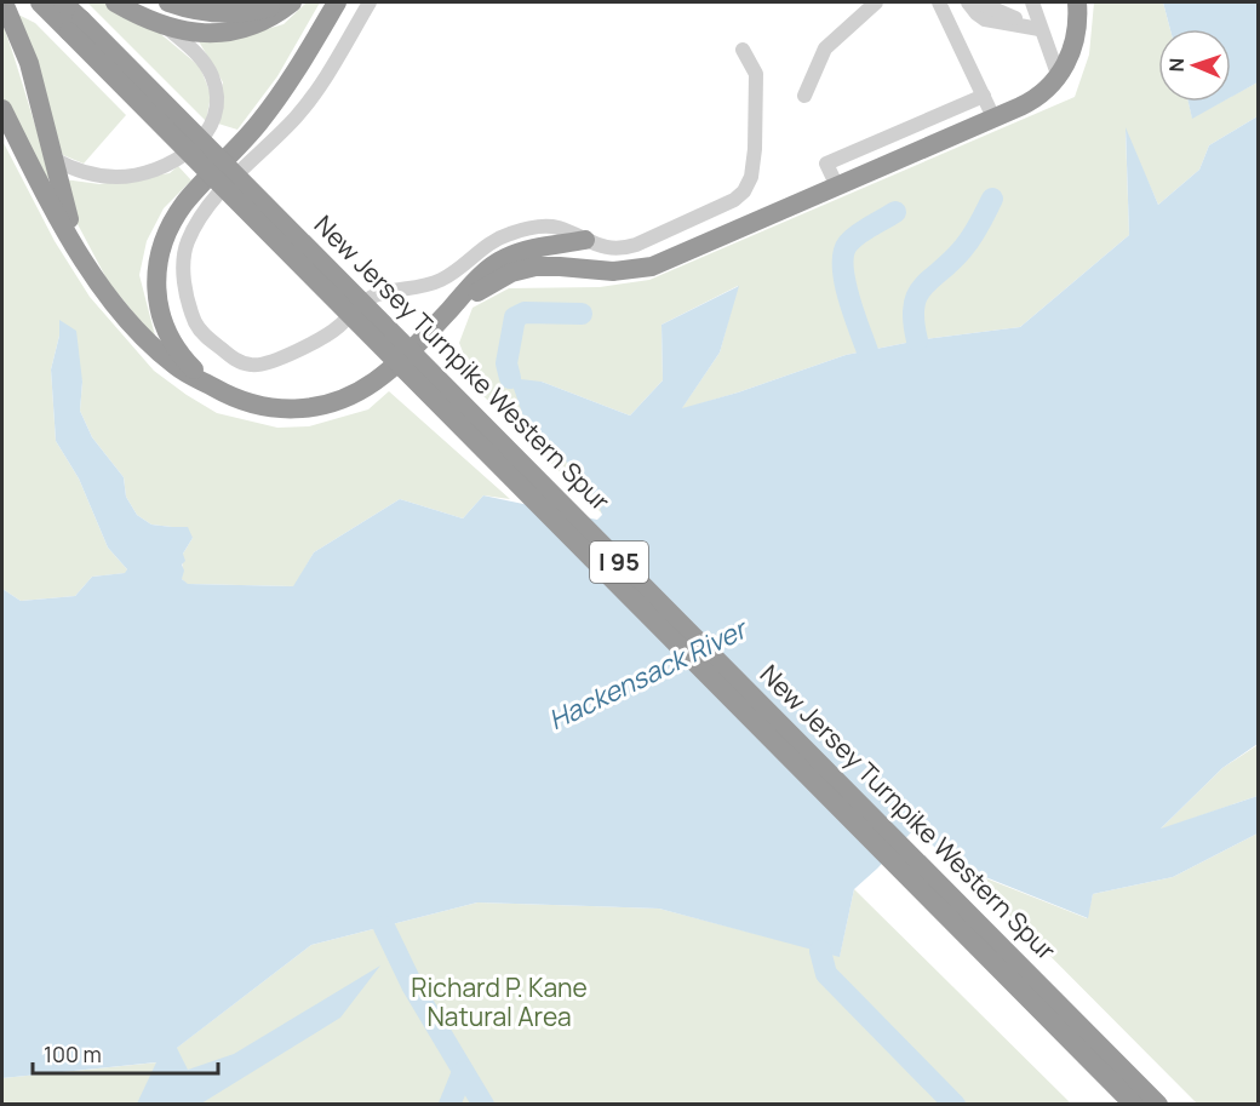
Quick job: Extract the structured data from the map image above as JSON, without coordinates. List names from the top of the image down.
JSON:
{
  "streets": {
    "highway": ["New Jersey Turnpike Western Spur", "I 95"]
  },
  "water": ["Hackensack River"],
  "parks": ["Richard P. Kane Natural Area"],
  "scale_bar": "100 m",
  "north": "left"
}
